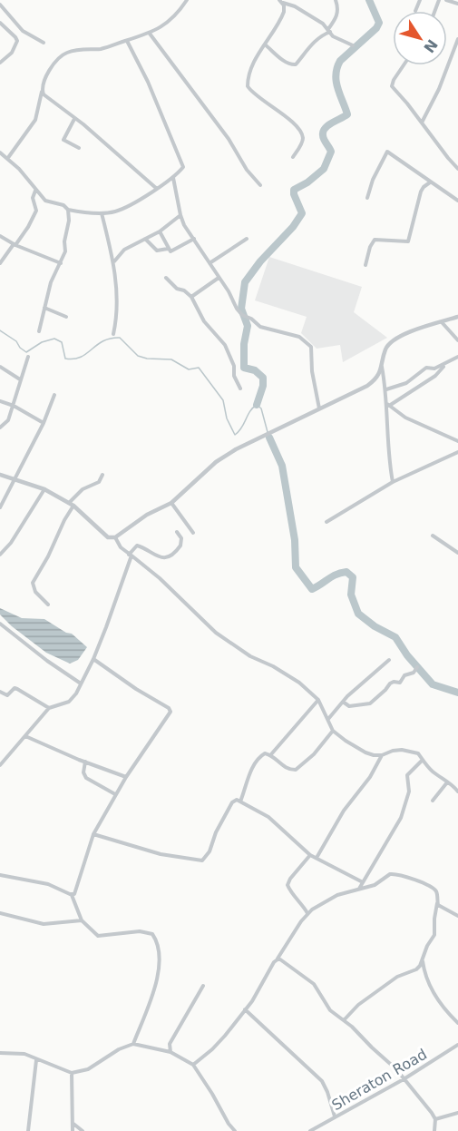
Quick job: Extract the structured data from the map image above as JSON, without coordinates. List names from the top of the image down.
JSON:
{
  "streets": {
    "street": ["Sheraton Road"]
  },
  "north": "bottom right"
}
